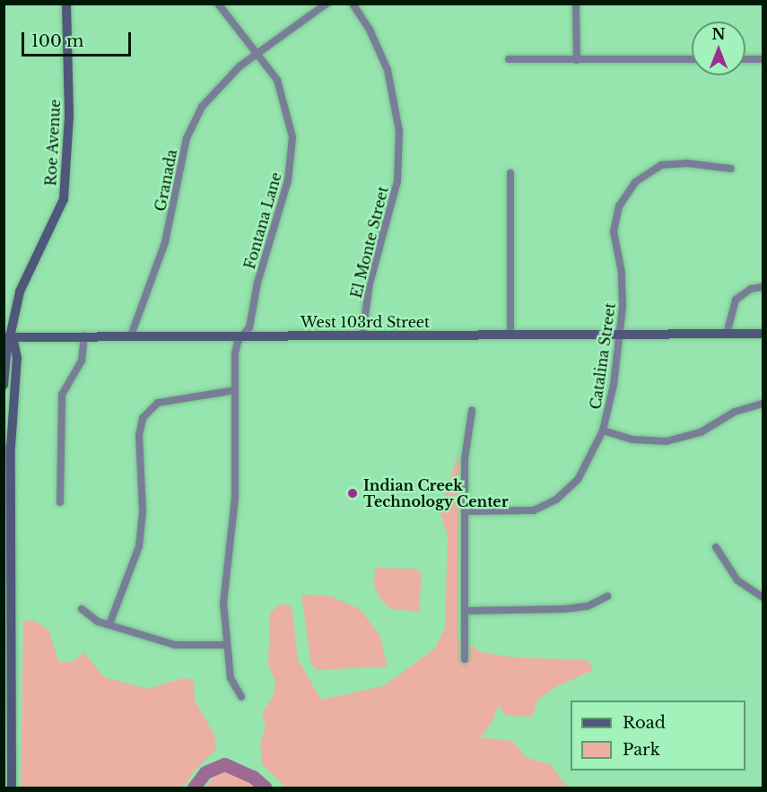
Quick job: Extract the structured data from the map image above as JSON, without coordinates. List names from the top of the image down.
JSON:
{
  "streets": {
    "main road": ["Roe Avenue", "West 103rd Street"],
    "street": [
      "Granada",
      "Fontana Lane",
      "El Monte Street",
      "Catalina Street"
    ]
  },
  "crossings": [
    ["Roe Avenue", "West 103rd Street"],
    ["Granada", "Fontana Lane"],
    ["Granada", "West 103rd Street"],
    ["Fontana Lane", "West 103rd Street"],
    ["El Monte Street", "West 103rd Street"],
    ["West 103rd Street", "Catalina Street"]
  ],
  "places": ["Indian Creek Technology Center"],
  "legend": ["Road", "Park"],
  "scale_bar": "100 m",
  "north": "top"
}
